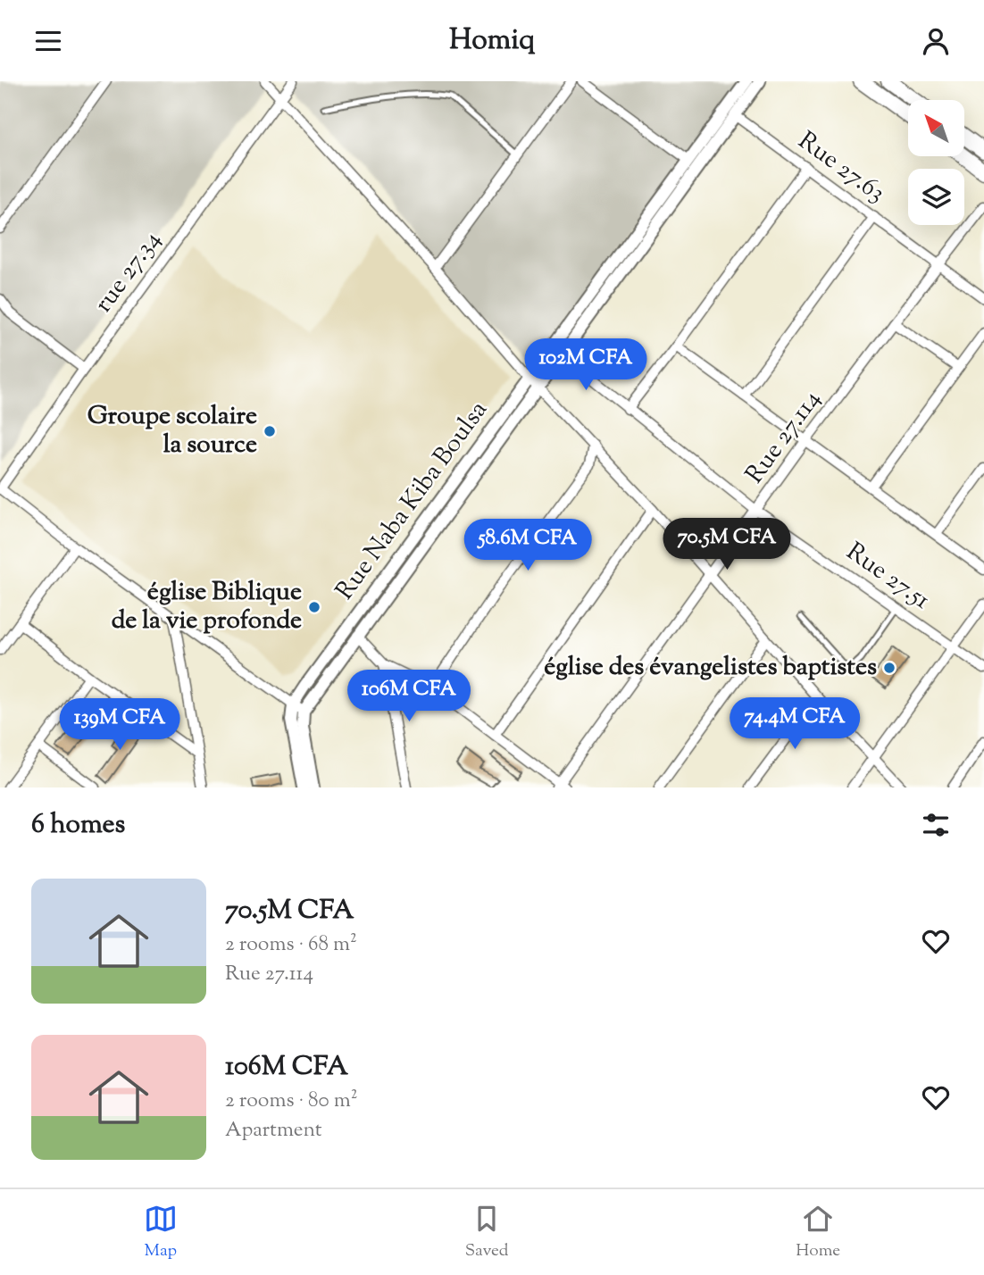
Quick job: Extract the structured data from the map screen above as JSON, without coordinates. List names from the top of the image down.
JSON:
{
  "streets": {
    "street": [
      "Rue 27.63",
      "rue 27.34",
      "Rue 27.114",
      "Rue Naba Kiba Boulsa",
      "Rue 27.51"
    ]
  },
  "crossings": [
    ["Rue 27.63", "Rue 27.114"],
    ["Rue 27.63", "Rue Naba Kiba Boulsa"],
    ["Rue 27.114", "Rue 27.51"],
    ["Rue Naba Kiba Boulsa", "Rue 27.51"]
  ],
  "places": ["Groupe scolaire la source", "église Biblique de la vie profonde", "église des évangelistes baptistes"],
  "north": "top left",
  "page": {
    "header": "Homiq",
    "price": [
      "102M CFA",
      "70.5M CFA",
      "58.6M CFA",
      "106M CFA",
      "74.4M CFA",
      "139M CFA"
    ],
    "heading": "6 homes",
    "list": [
      {
        "name": "70.5M CFA",
        "note": "2 rooms · 68 m² · Rue 27.114"
      },
      {
        "name": "106M CFA",
        "note": "2 rooms · 80 m² · Apartment"
      }
    ],
    "tabs": ["Map", "Saved", "Home"]
  }
}
